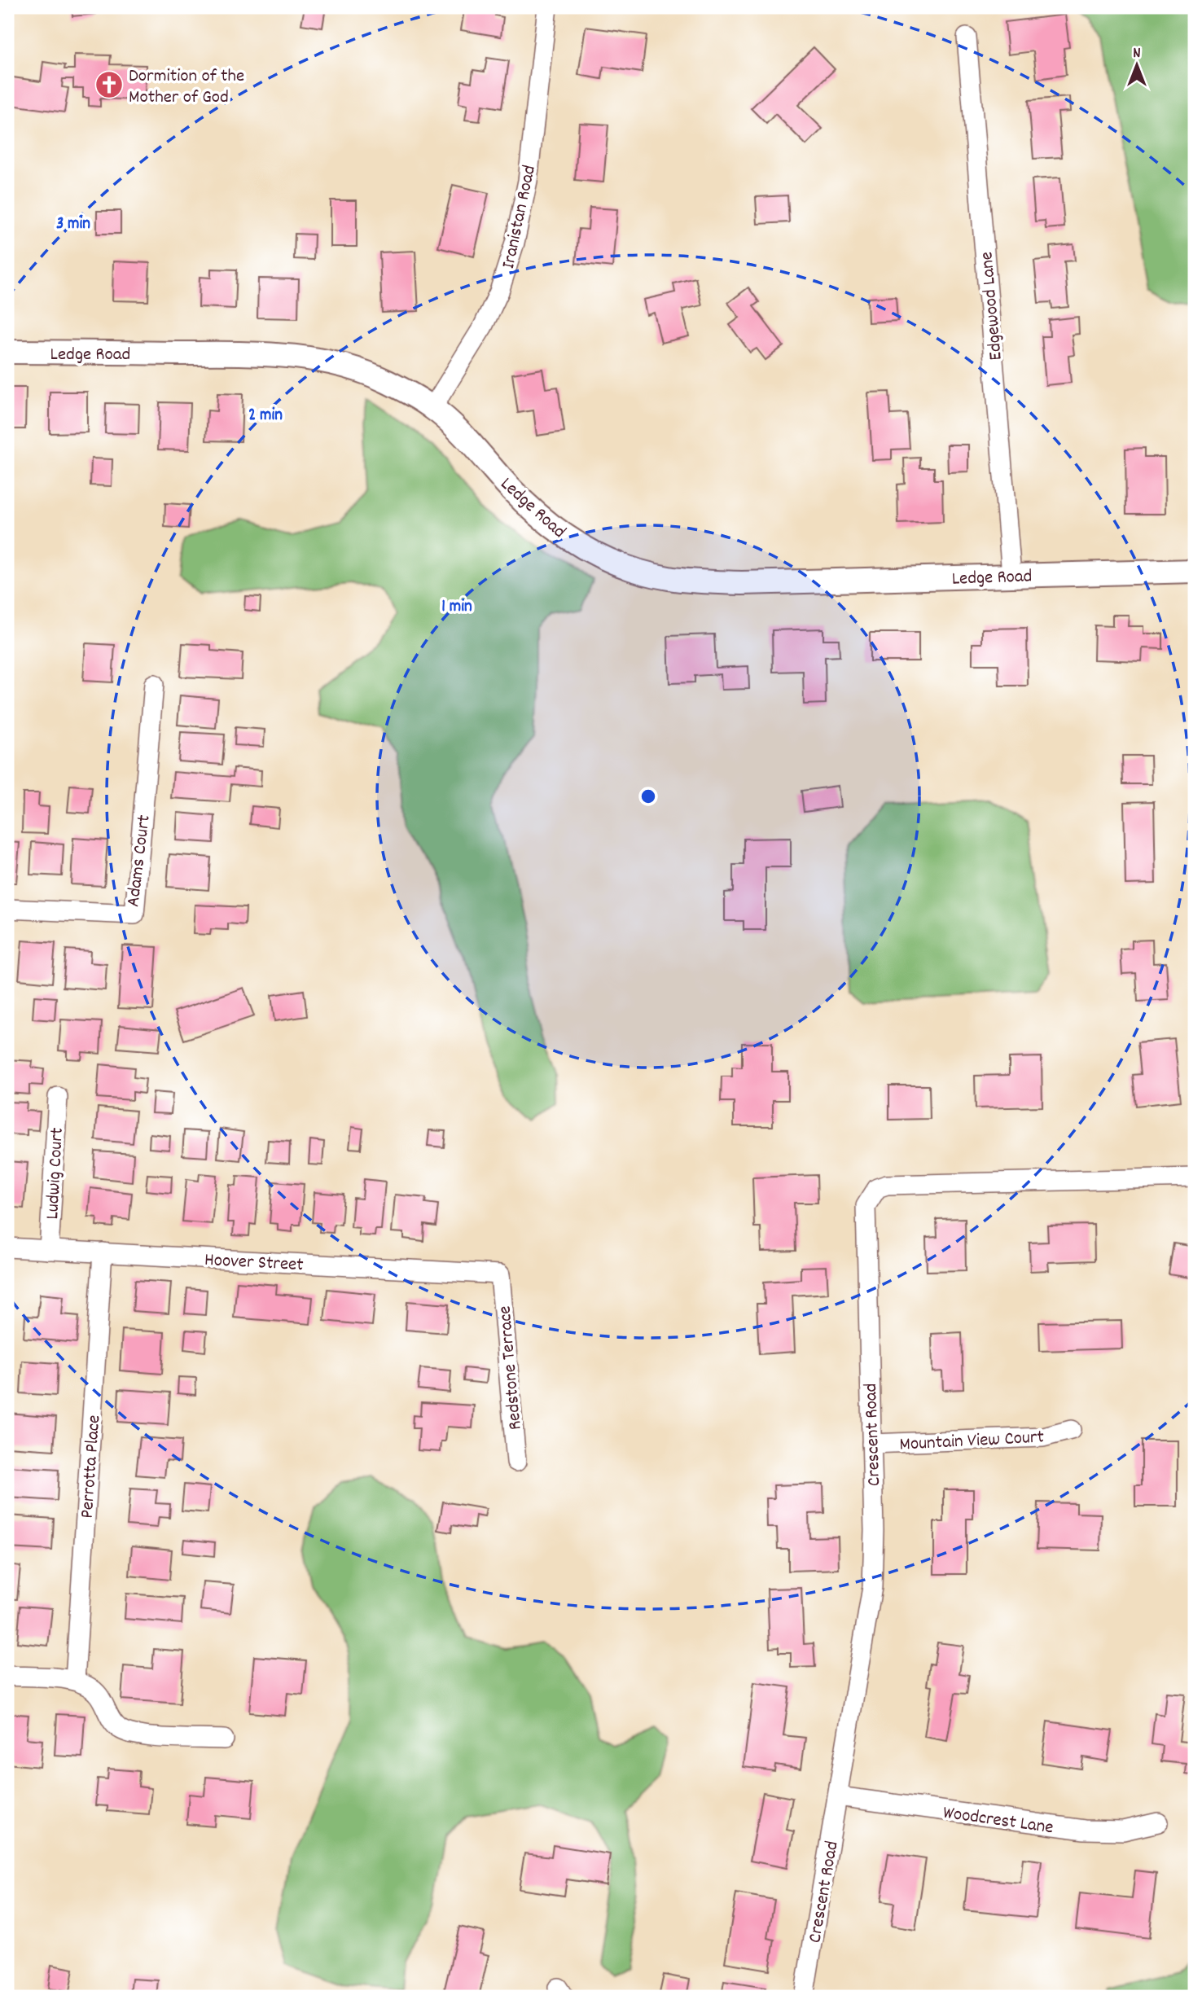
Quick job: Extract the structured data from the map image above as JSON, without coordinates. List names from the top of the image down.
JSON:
{
  "streets": {
    "street": [
      "Iranistan Road",
      "Edgewood Lane",
      "Ledge Road",
      "Adams Court",
      "Ludwig Court",
      "Hoover Street",
      "Redstone Terrace",
      "Crescent Road",
      "Mountain View Court",
      "Perrotta Place",
      "Woodcrest Lane"
    ]
  },
  "crossings": [
    ["Iranistan Road", "Ledge Road"],
    ["Edgewood Lane", "Ledge Road"],
    ["Ludwig Court", "Hoover Street"],
    ["Hoover Street", "Redstone Terrace"],
    ["Hoover Street", "Perrotta Place"],
    ["Crescent Road", "Mountain View Court"],
    ["Crescent Road", "Woodcrest Lane"]
  ],
  "places": {
    "church": ["Dormition of the Mother of God"]
  },
  "north": "top",
  "rings": ["3 min", "2 min", "1 min"]
}
